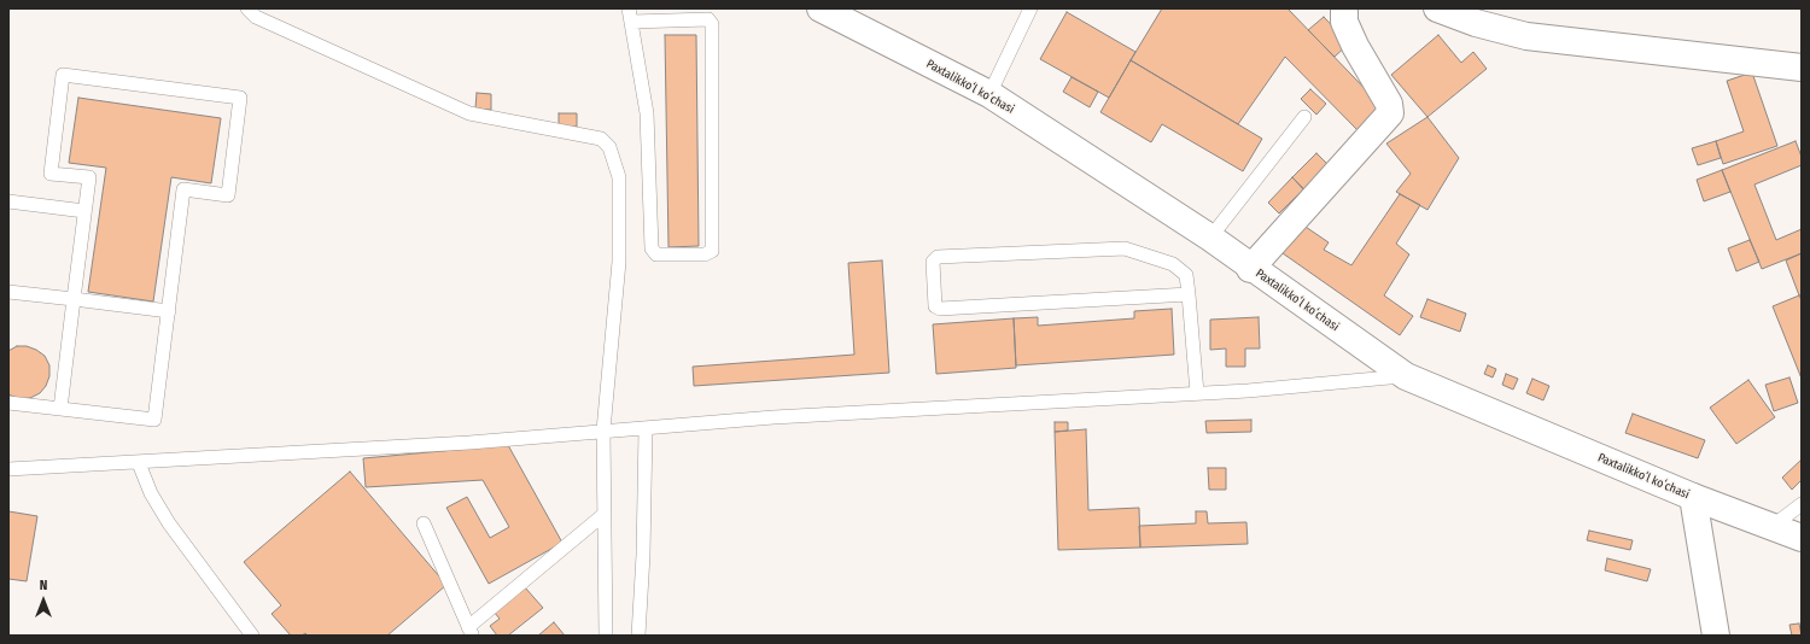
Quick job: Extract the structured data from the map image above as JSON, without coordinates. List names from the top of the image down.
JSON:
{
  "streets": {
    "street": ["Paxtalikkoʻl koʻchasi"]
  },
  "north": "top"
}
